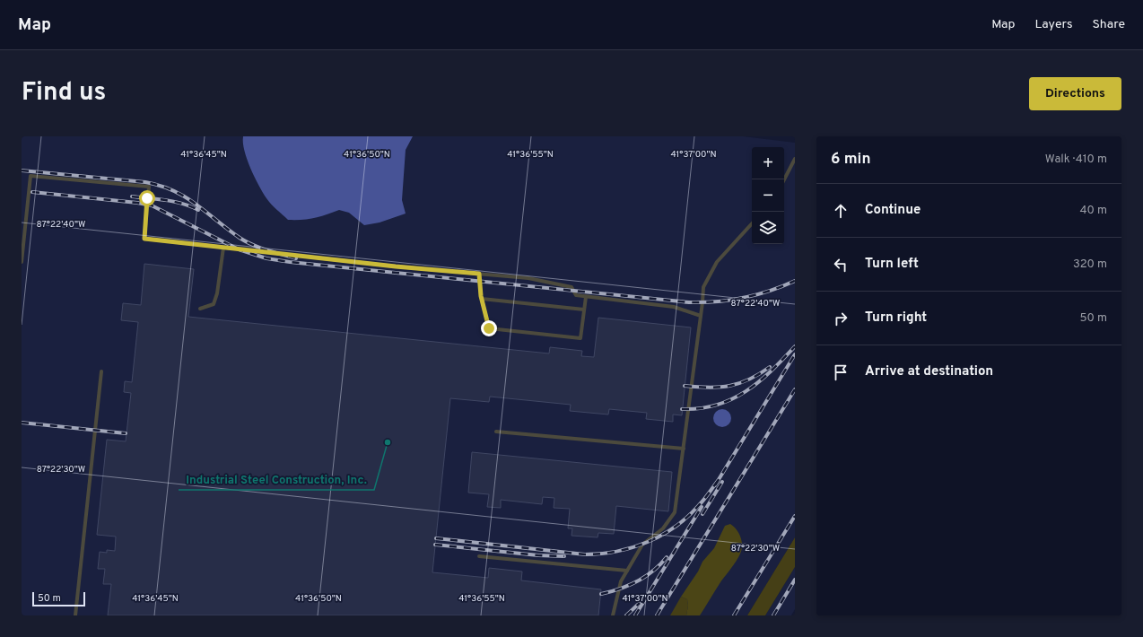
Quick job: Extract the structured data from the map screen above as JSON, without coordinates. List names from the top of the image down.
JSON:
{
  "places": ["Industrial Steel Construction, Inc."],
  "scale_bar": "50 m",
  "page": {
    "header": "Map",
    "nav": ["Map", "Layers", "Share"],
    "title": "Find us",
    "buttons": "Directions",
    "heading": ["6 min", "Walk · 410 m"],
    "map_buttons": ["+", "−"],
    "list": [
      ["Continue", "40 m"],
      ["Turn left", "320 m"],
      ["Turn right", "50 m"],
      "Arrive at destination"
    ],
    "scale": "50 m"
  },
  "coordinates": [
    "41°36'45\"N",
    "41°36'50\"N",
    "41°36'55\"N",
    "41°37'00\"N",
    "87°22'40\"W",
    "87°22'30\"W"
  ]
}
